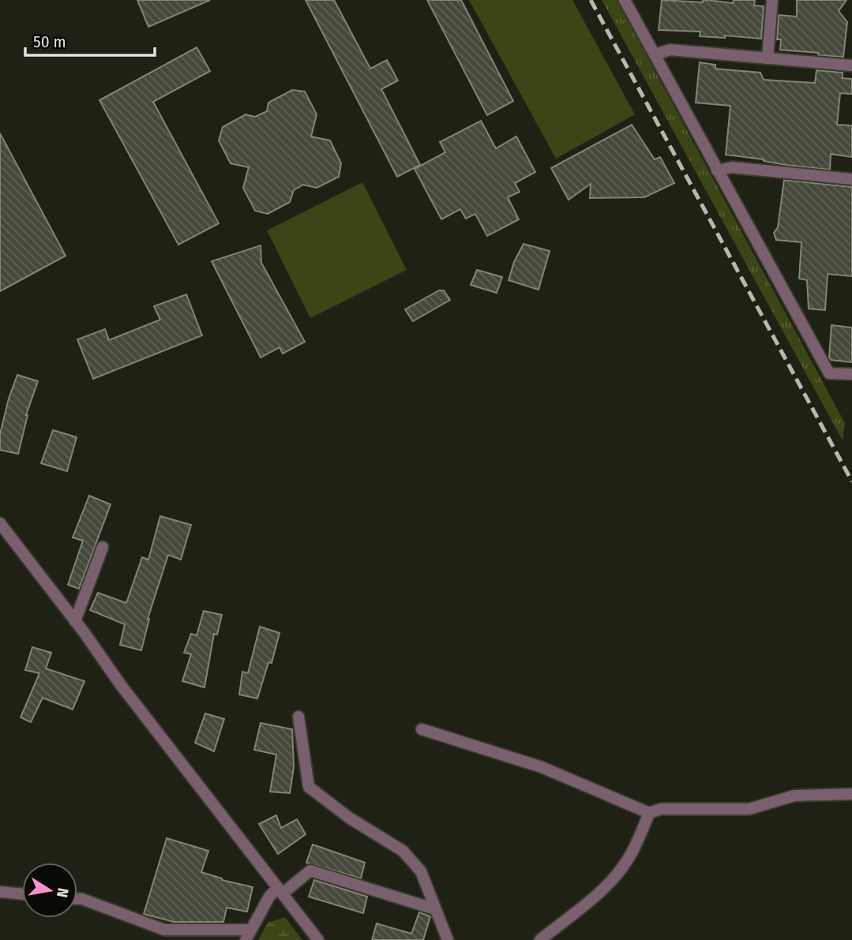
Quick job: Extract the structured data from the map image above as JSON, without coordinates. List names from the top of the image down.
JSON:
{
  "scale_bar": "50 m",
  "north": "right"
}
